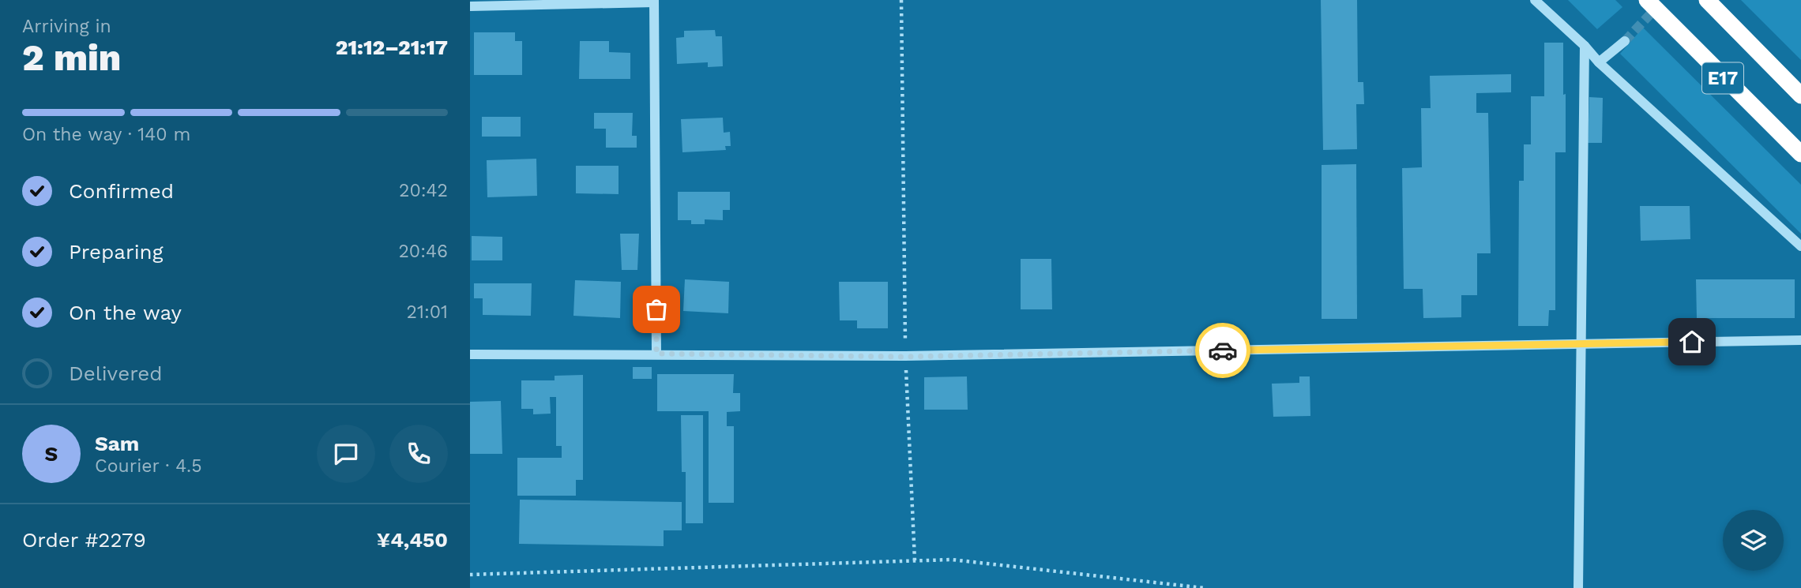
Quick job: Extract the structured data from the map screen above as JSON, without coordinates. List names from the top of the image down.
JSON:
{
  "streets": {
    "highway": ["E17"]
  },
  "page": {
    "heading": ["2 min", "Arriving in", "21:12–21:17"],
    "panel": [
      "Sam",
      "Courier · 4.5",
      "Order #2279",
      "¥4,450"
    ],
    "bar": "On the way · 140 m",
    "list": [
      ["Confirmed", "20:42"],
      ["Preparing", "20:46"],
      ["On the way", "21:01"],
      "Delivered"
    ],
    "round": "S"
  }
}
